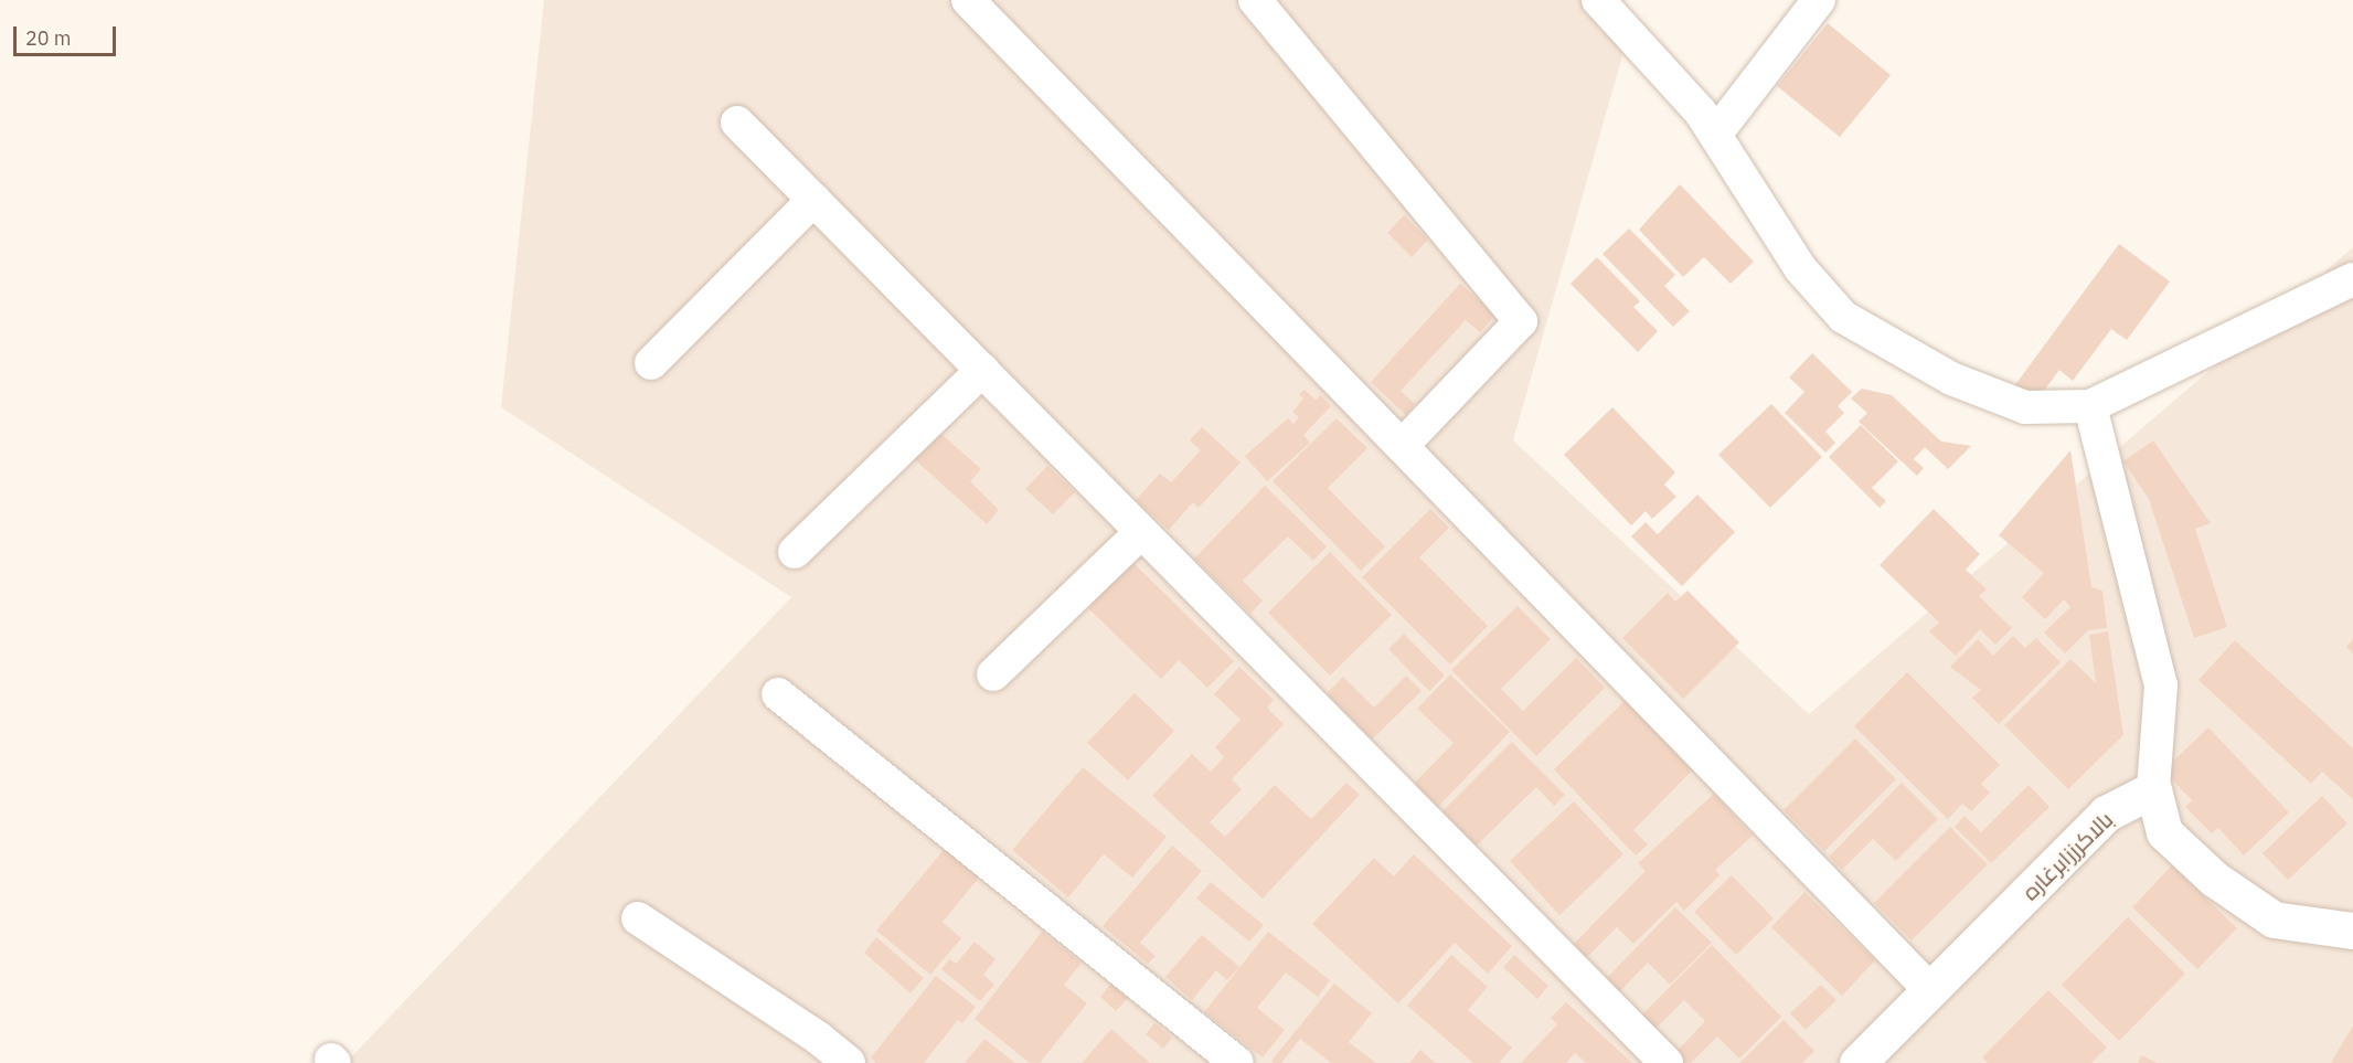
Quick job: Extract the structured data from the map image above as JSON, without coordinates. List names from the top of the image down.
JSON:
{
  "streets": {
    "street": ["بالاکرززابرغاره"]
  },
  "scale_bar": "20 m"
}
